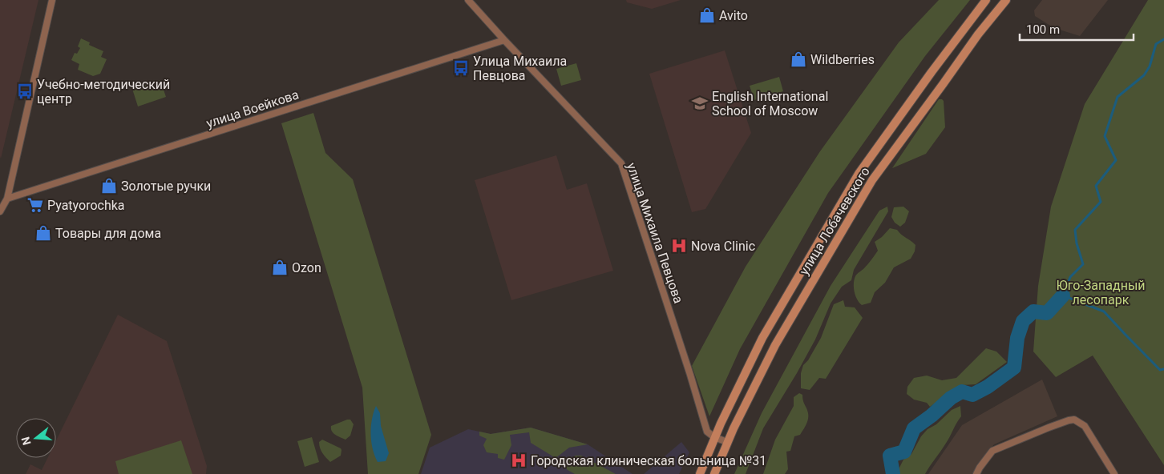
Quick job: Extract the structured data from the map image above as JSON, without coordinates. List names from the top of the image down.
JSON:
{
  "streets": {
    "main road": ["улица Лобачевского"],
    "street": ["улица Воейкова", "улица Михаила Певцова"]
  },
  "crossings": [
    ["улица Воейкова", "улица Михаила Певцова"],
    ["улица Лобачевского", "улица Михаила Певцова"]
  ],
  "parks": ["Юго-Западный лесопарк"],
  "places": {
    "shop": [
      "Avito",
      "Wildberries",
      "Золотые ручки",
      "Товары для дома",
      "Ozon"
    ],
    "bus stop": ["Улица Михаила Певцова", "Учебно-методический центр"],
    "school or university": ["English International School of Moscow"],
    "supermarket": ["Pyatyorochka"],
    "hospital": ["Nova Clinic", "Городская клиническая больница №31"]
  },
  "scale_bar": "100 m",
  "north": "left"
}
